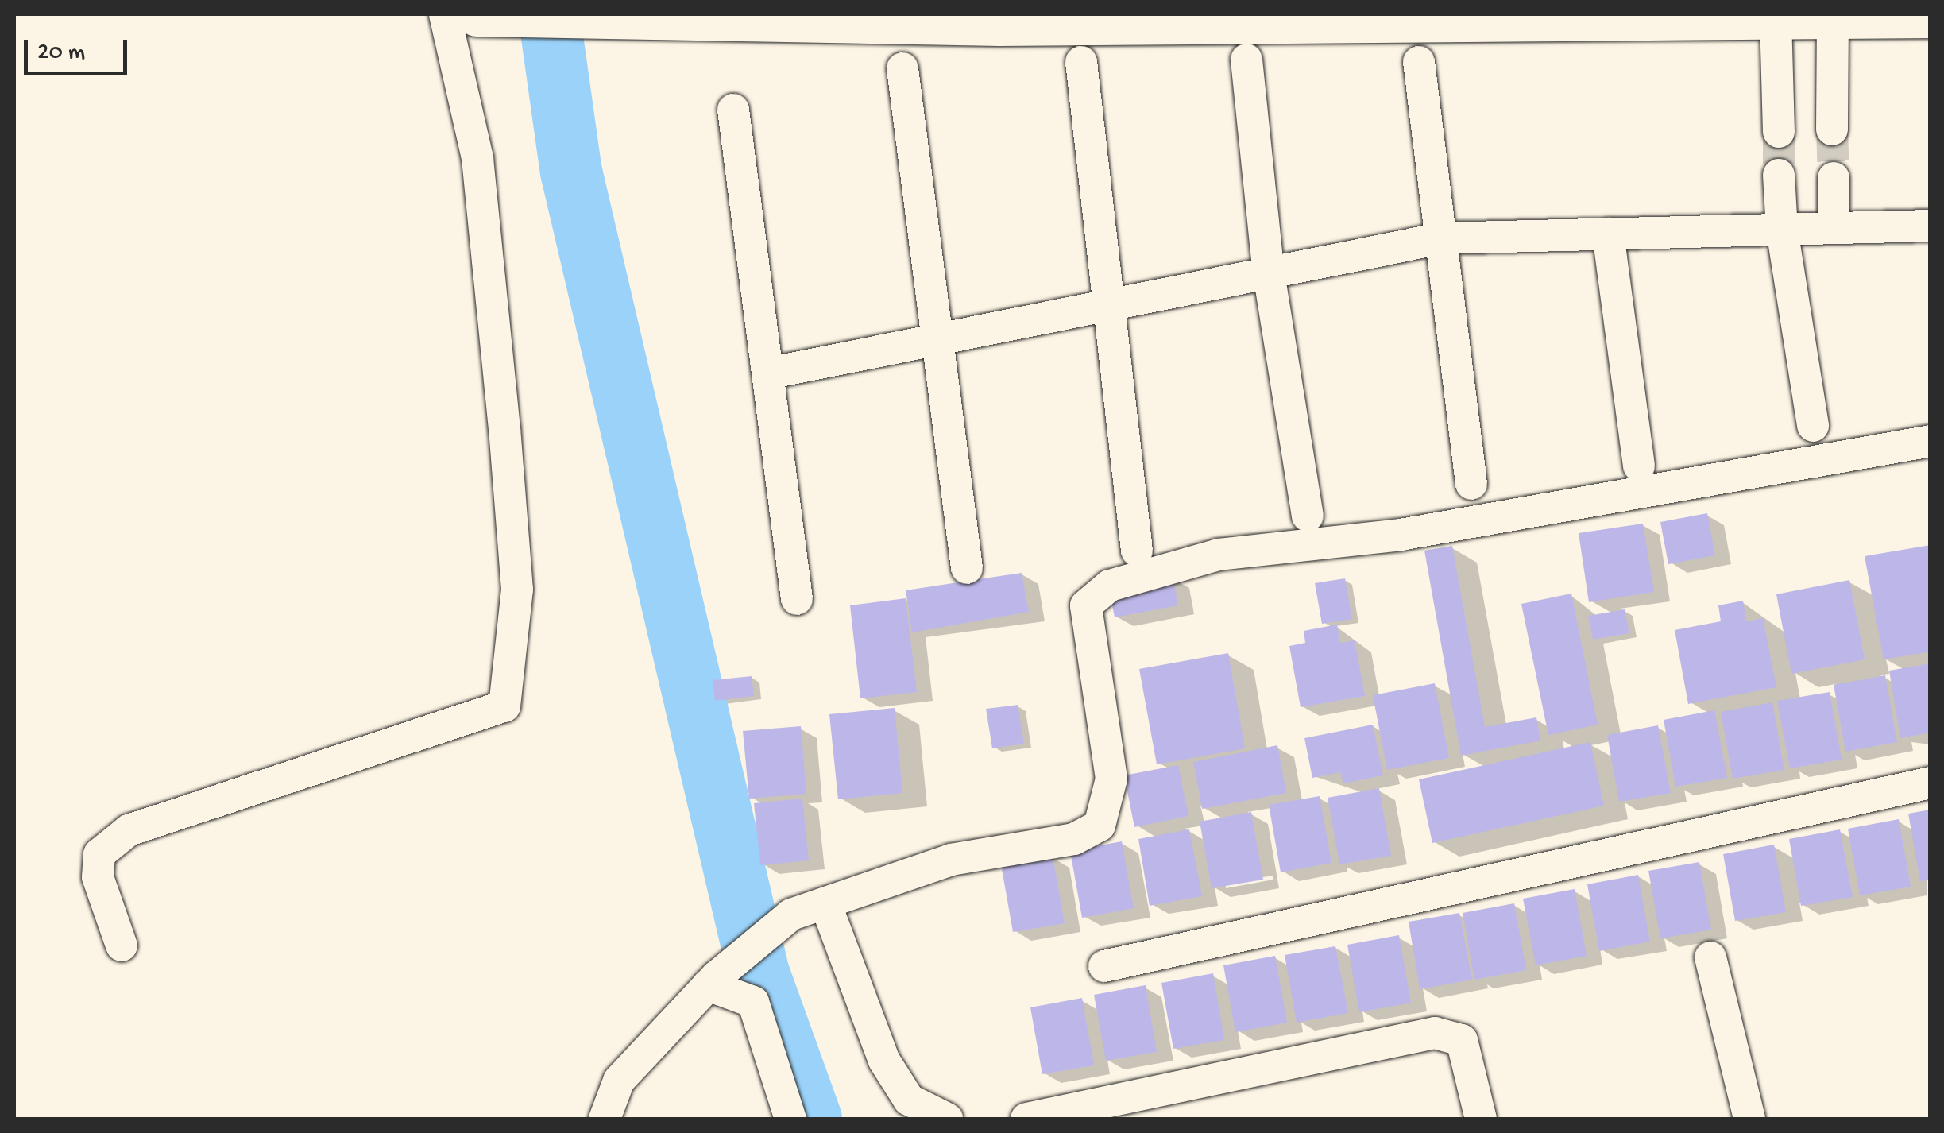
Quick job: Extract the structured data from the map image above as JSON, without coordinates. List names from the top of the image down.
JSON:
{
  "scale_bar": "20 m"
}
